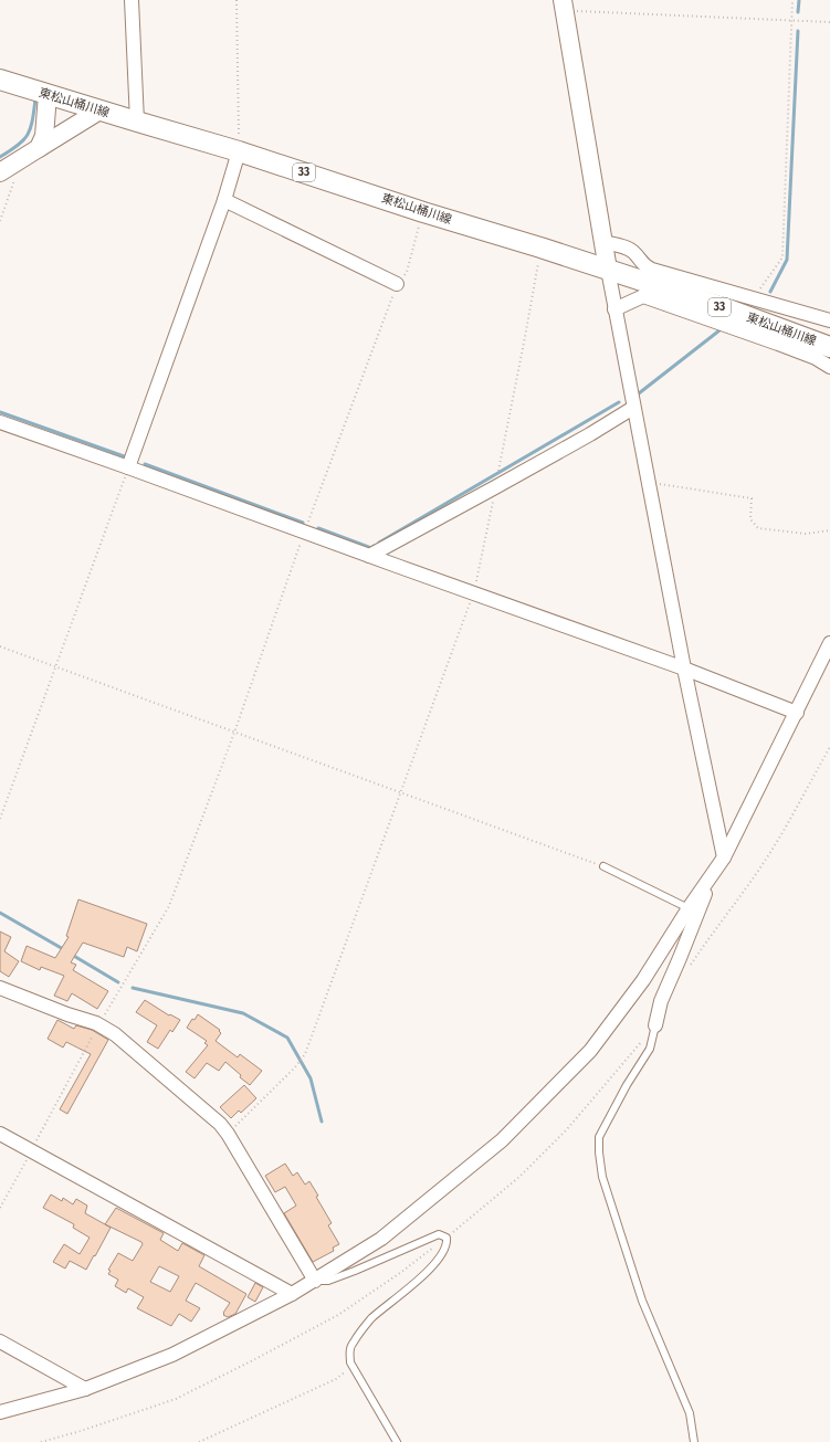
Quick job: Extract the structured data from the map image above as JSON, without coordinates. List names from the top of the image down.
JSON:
{
  "streets": {
    "main road": ["東松山桶川線", "33"]
  }
}
